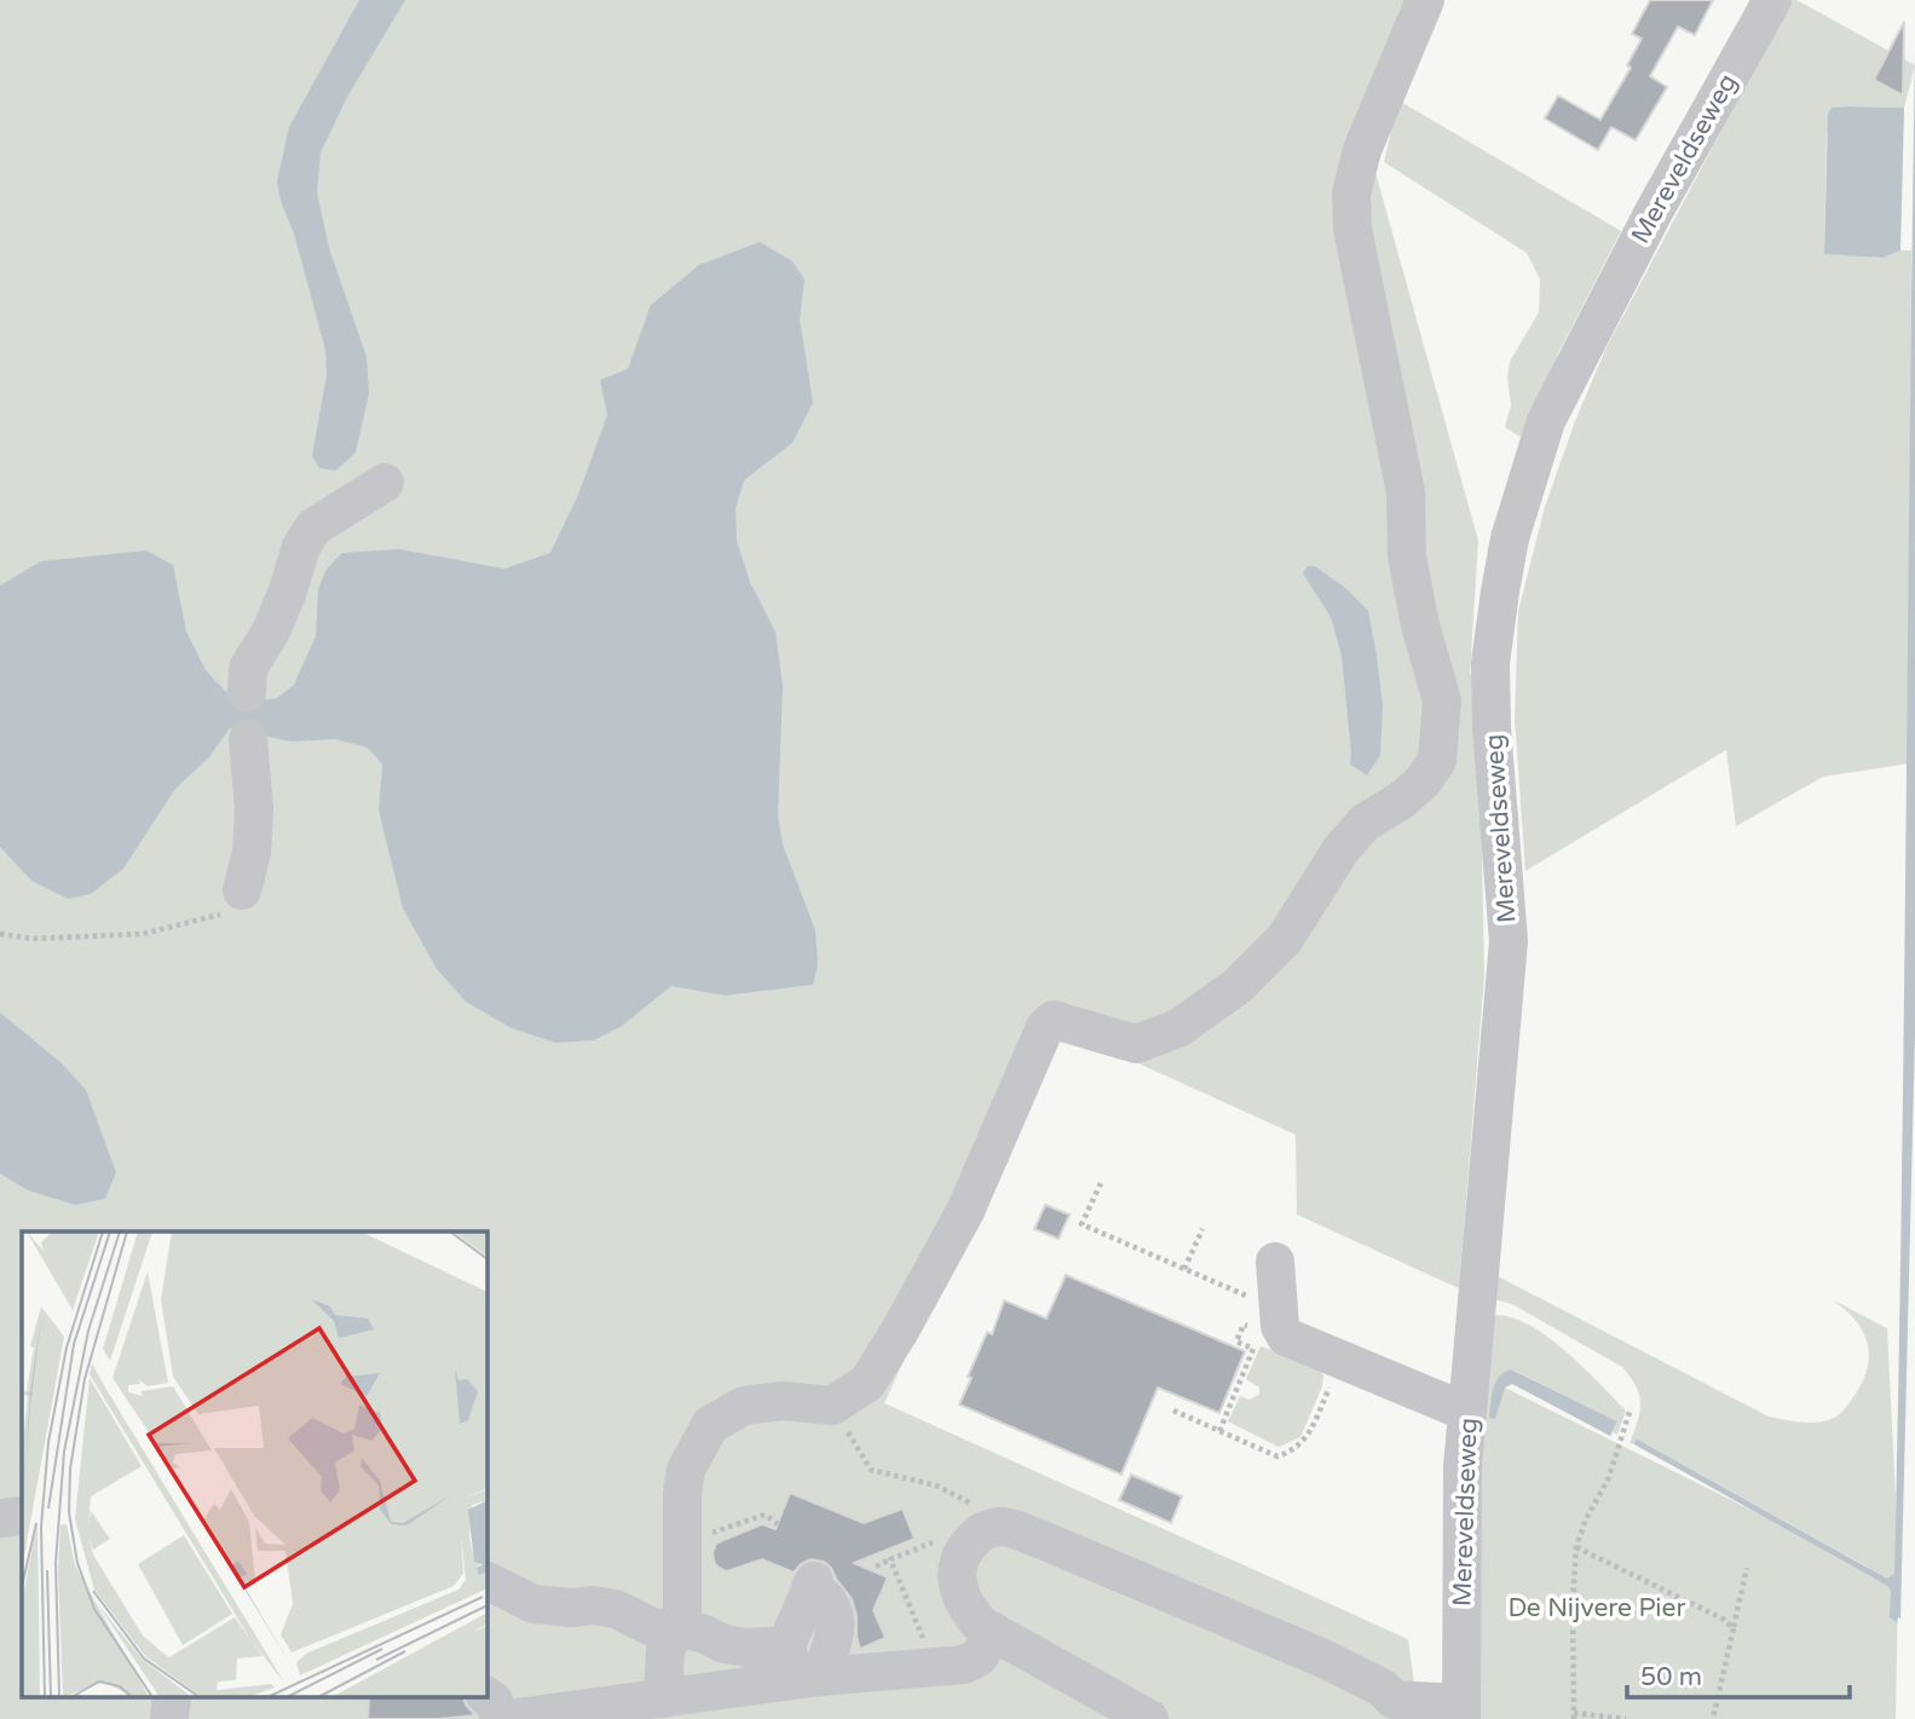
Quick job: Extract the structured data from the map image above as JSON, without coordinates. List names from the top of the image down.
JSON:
{
  "streets": {
    "street": ["Mereveldseweg"]
  },
  "parks": ["De Nijvere Pier"],
  "scale_bar": "50 m"
}
